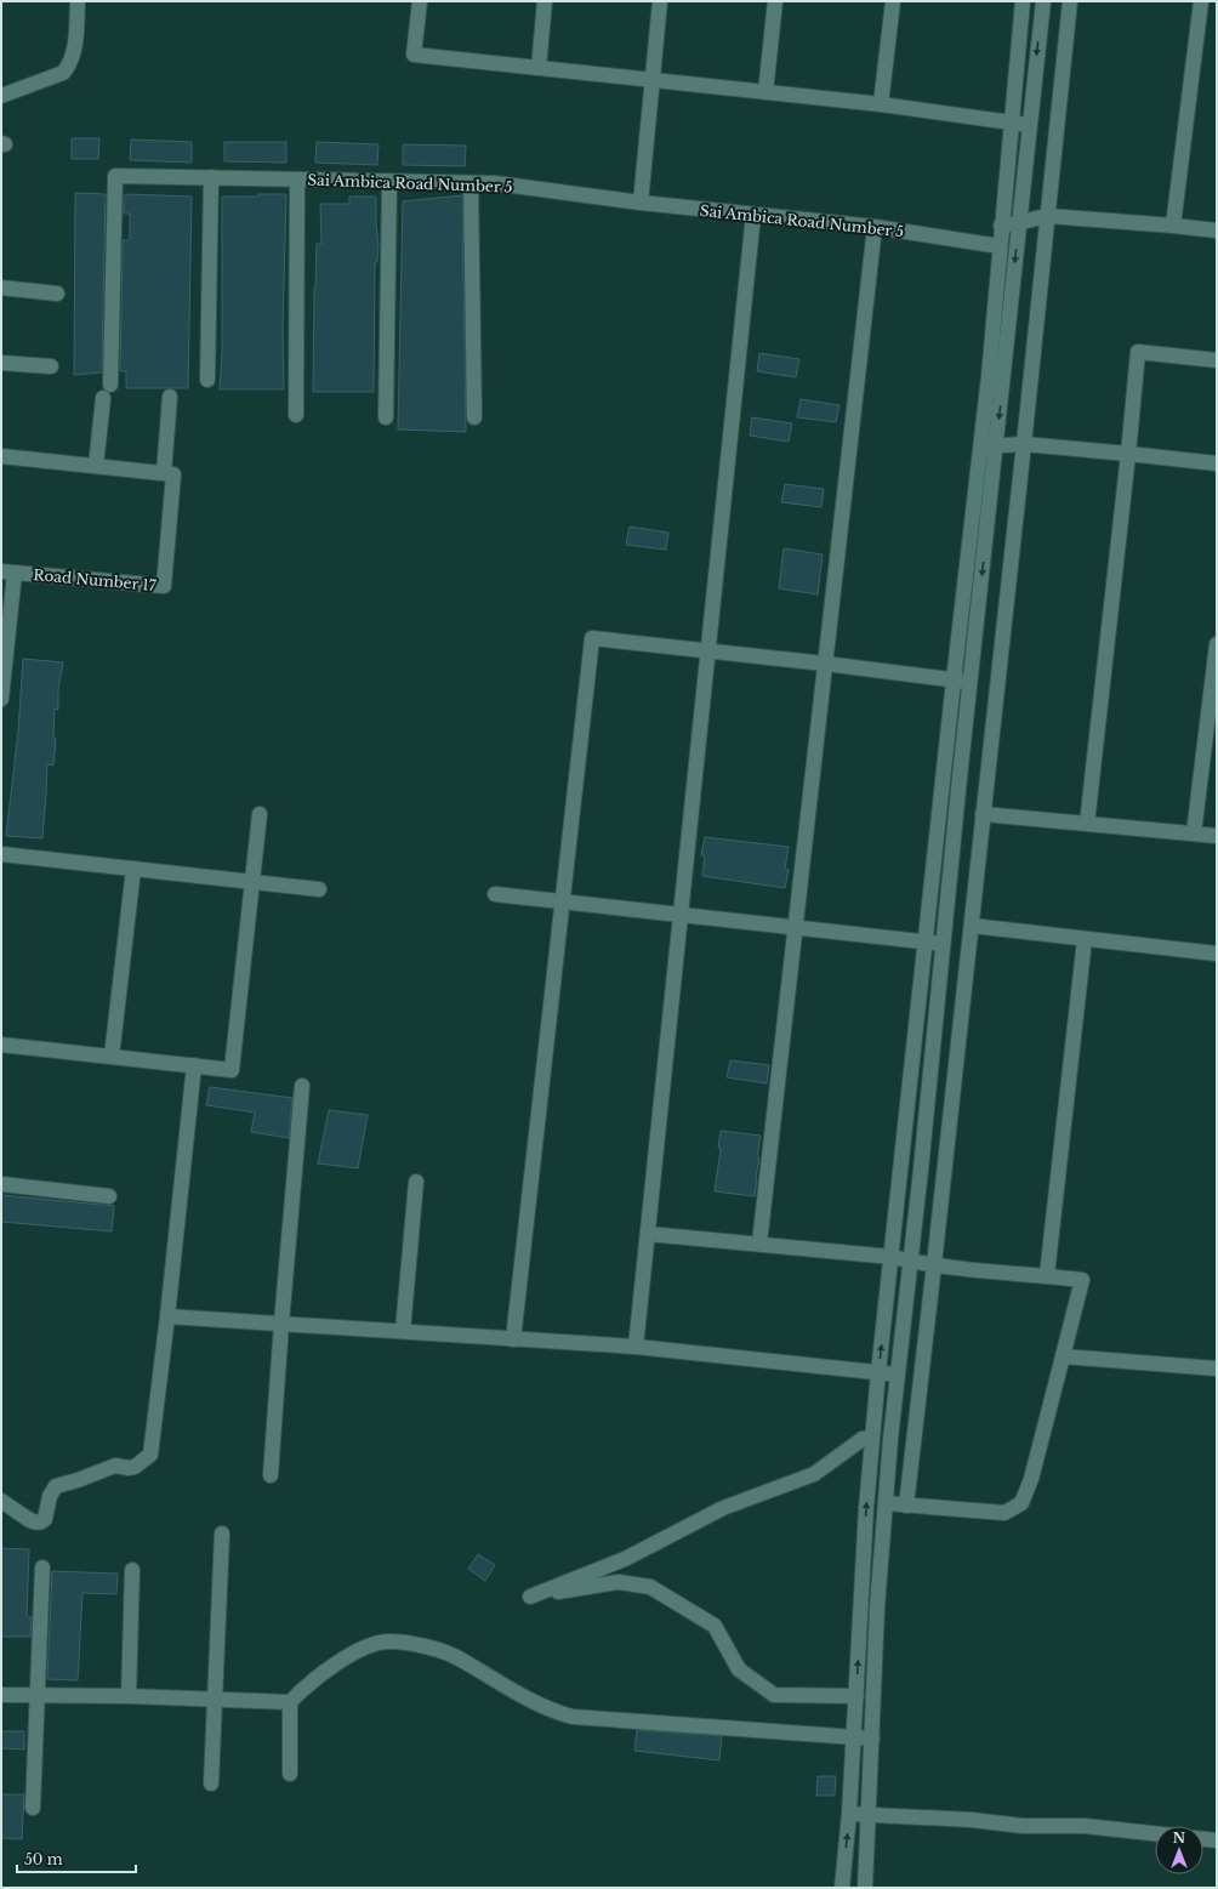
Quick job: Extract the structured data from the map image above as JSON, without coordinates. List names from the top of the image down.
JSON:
{
  "streets": {
    "street": ["Sai Ambica Road Number 5", "Road Number 17"]
  },
  "scale_bar": "50 m",
  "north": "top"
}
